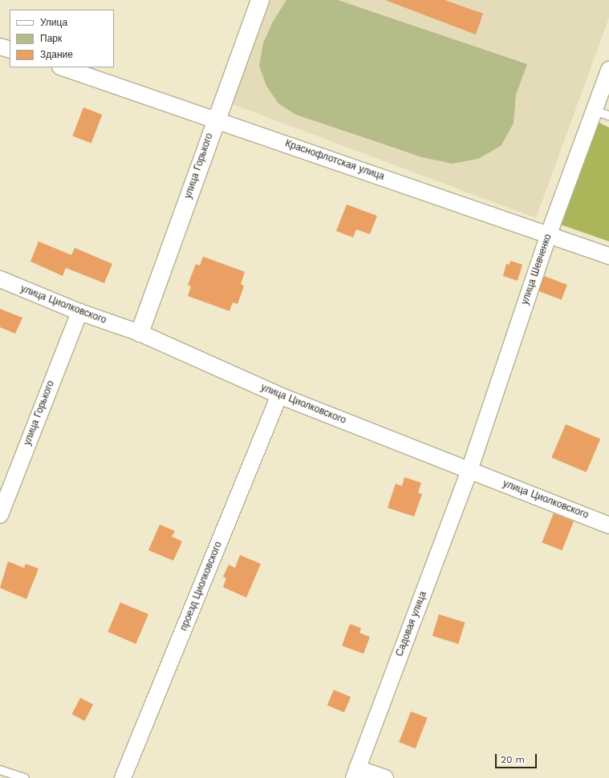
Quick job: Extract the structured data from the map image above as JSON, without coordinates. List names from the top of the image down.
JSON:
{
  "streets": {
    "street": [
      "Краснофлотская улица",
      "улица Горького",
      "улица Шевченко",
      "улица Циолковского",
      "проезд Циолковского",
      "Садовая улица"
    ]
  },
  "crossings": [
    ["Краснофлотская улица", "улица Горького"],
    ["Краснофлотская улица", "улица Шевченко"],
    ["улица Горького", "улица Циолковского"],
    ["улица Шевченко", "улица Циолковского"],
    ["улица Шевченко", "Садовая улица"],
    ["улица Циолковского", "проезд Циолковского"],
    ["улица Циолковского", "Садовая улица"]
  ],
  "legend": ["Улица", "Парк", "Здание"],
  "scale_bar": "20 m"
}
